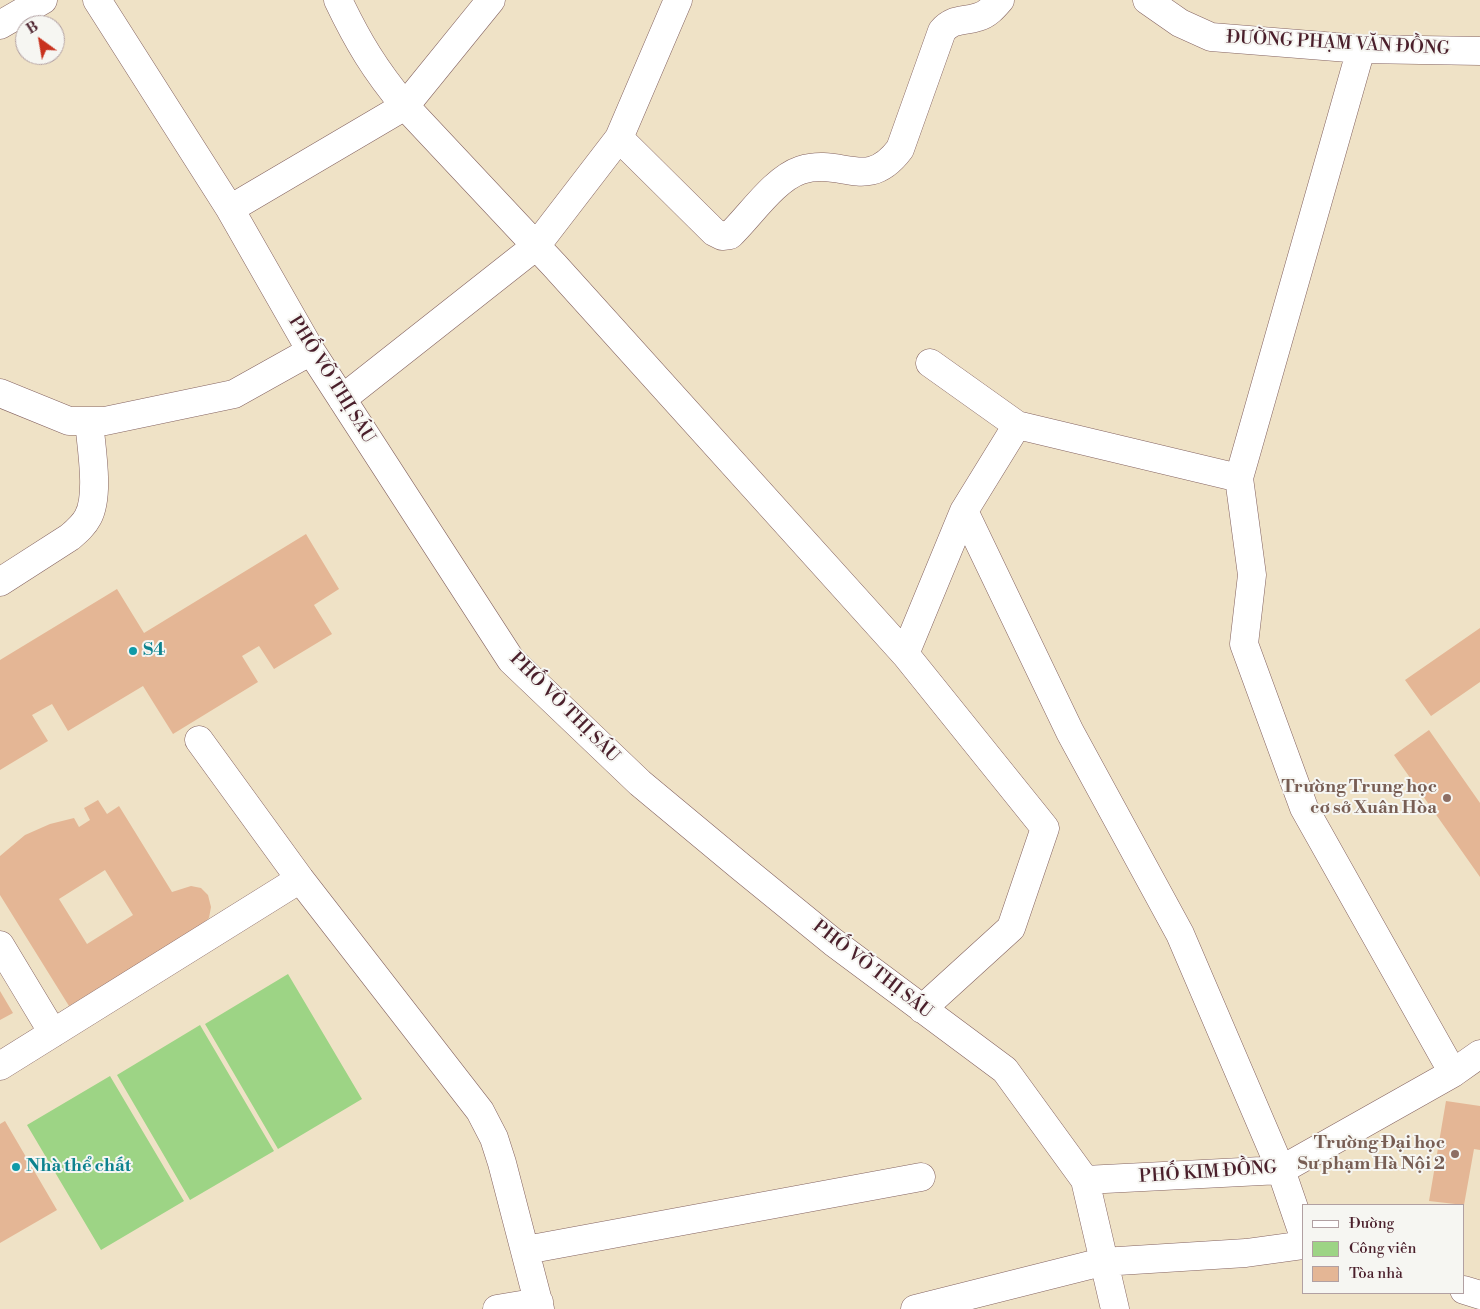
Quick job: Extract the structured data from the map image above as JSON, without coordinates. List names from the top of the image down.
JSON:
{
  "streets": {
    "street": ["ĐƯỜNG PHẠM VĂN ĐỒNG", "PHỐ VÕ THỊ SÁU", "PHỐ KIM ĐỒNG"]
  },
  "crossings": [
    ["PHỐ VÕ THỊ SÁU", "PHỐ KIM ĐỒNG"]
  ],
  "places": [
    "S4",
    "Trường Trung học cơ sở Xuân Hòa",
    "Trường Đại học Sư phạm Hà Nội 2",
    "Nhà thể chất"
  ],
  "legend": ["Đường", "Công viên", "Tòa nhà"],
  "north": "top left"
}
